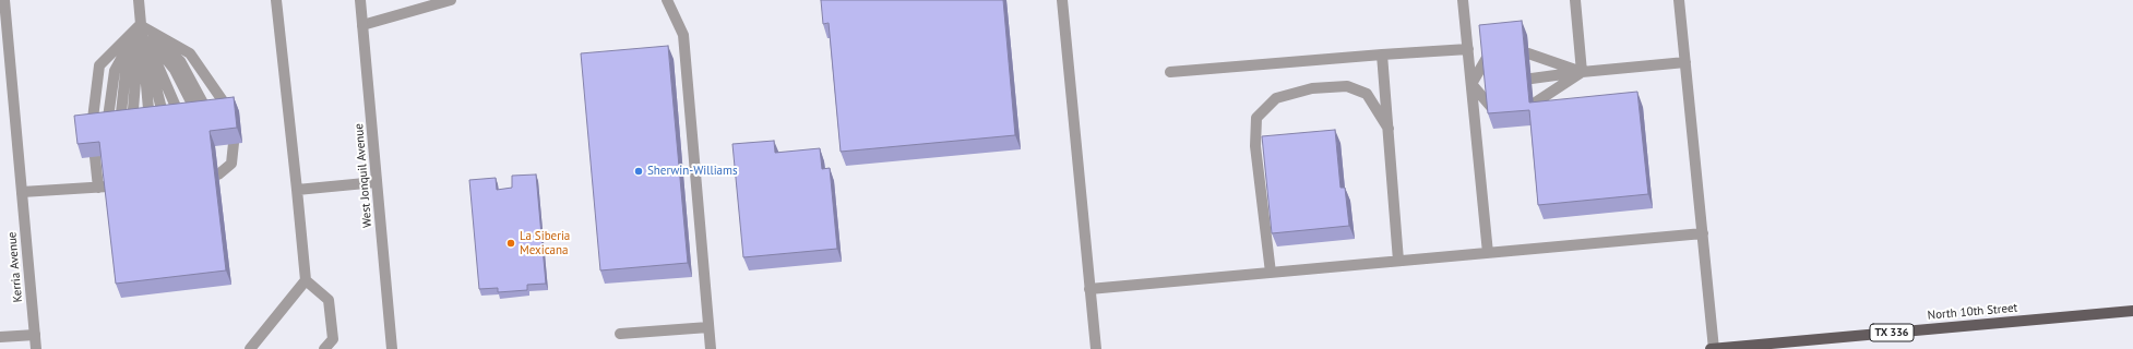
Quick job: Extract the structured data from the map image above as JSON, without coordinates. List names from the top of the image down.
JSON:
{
  "streets": {
    "main road": ["North 10th Street", "TX 336"],
    "street": ["West Jonquil Avenue", "Kerria Avenue"]
  },
  "places": ["Sherwin-Williams", "La Siberia Mexicana"]
}
